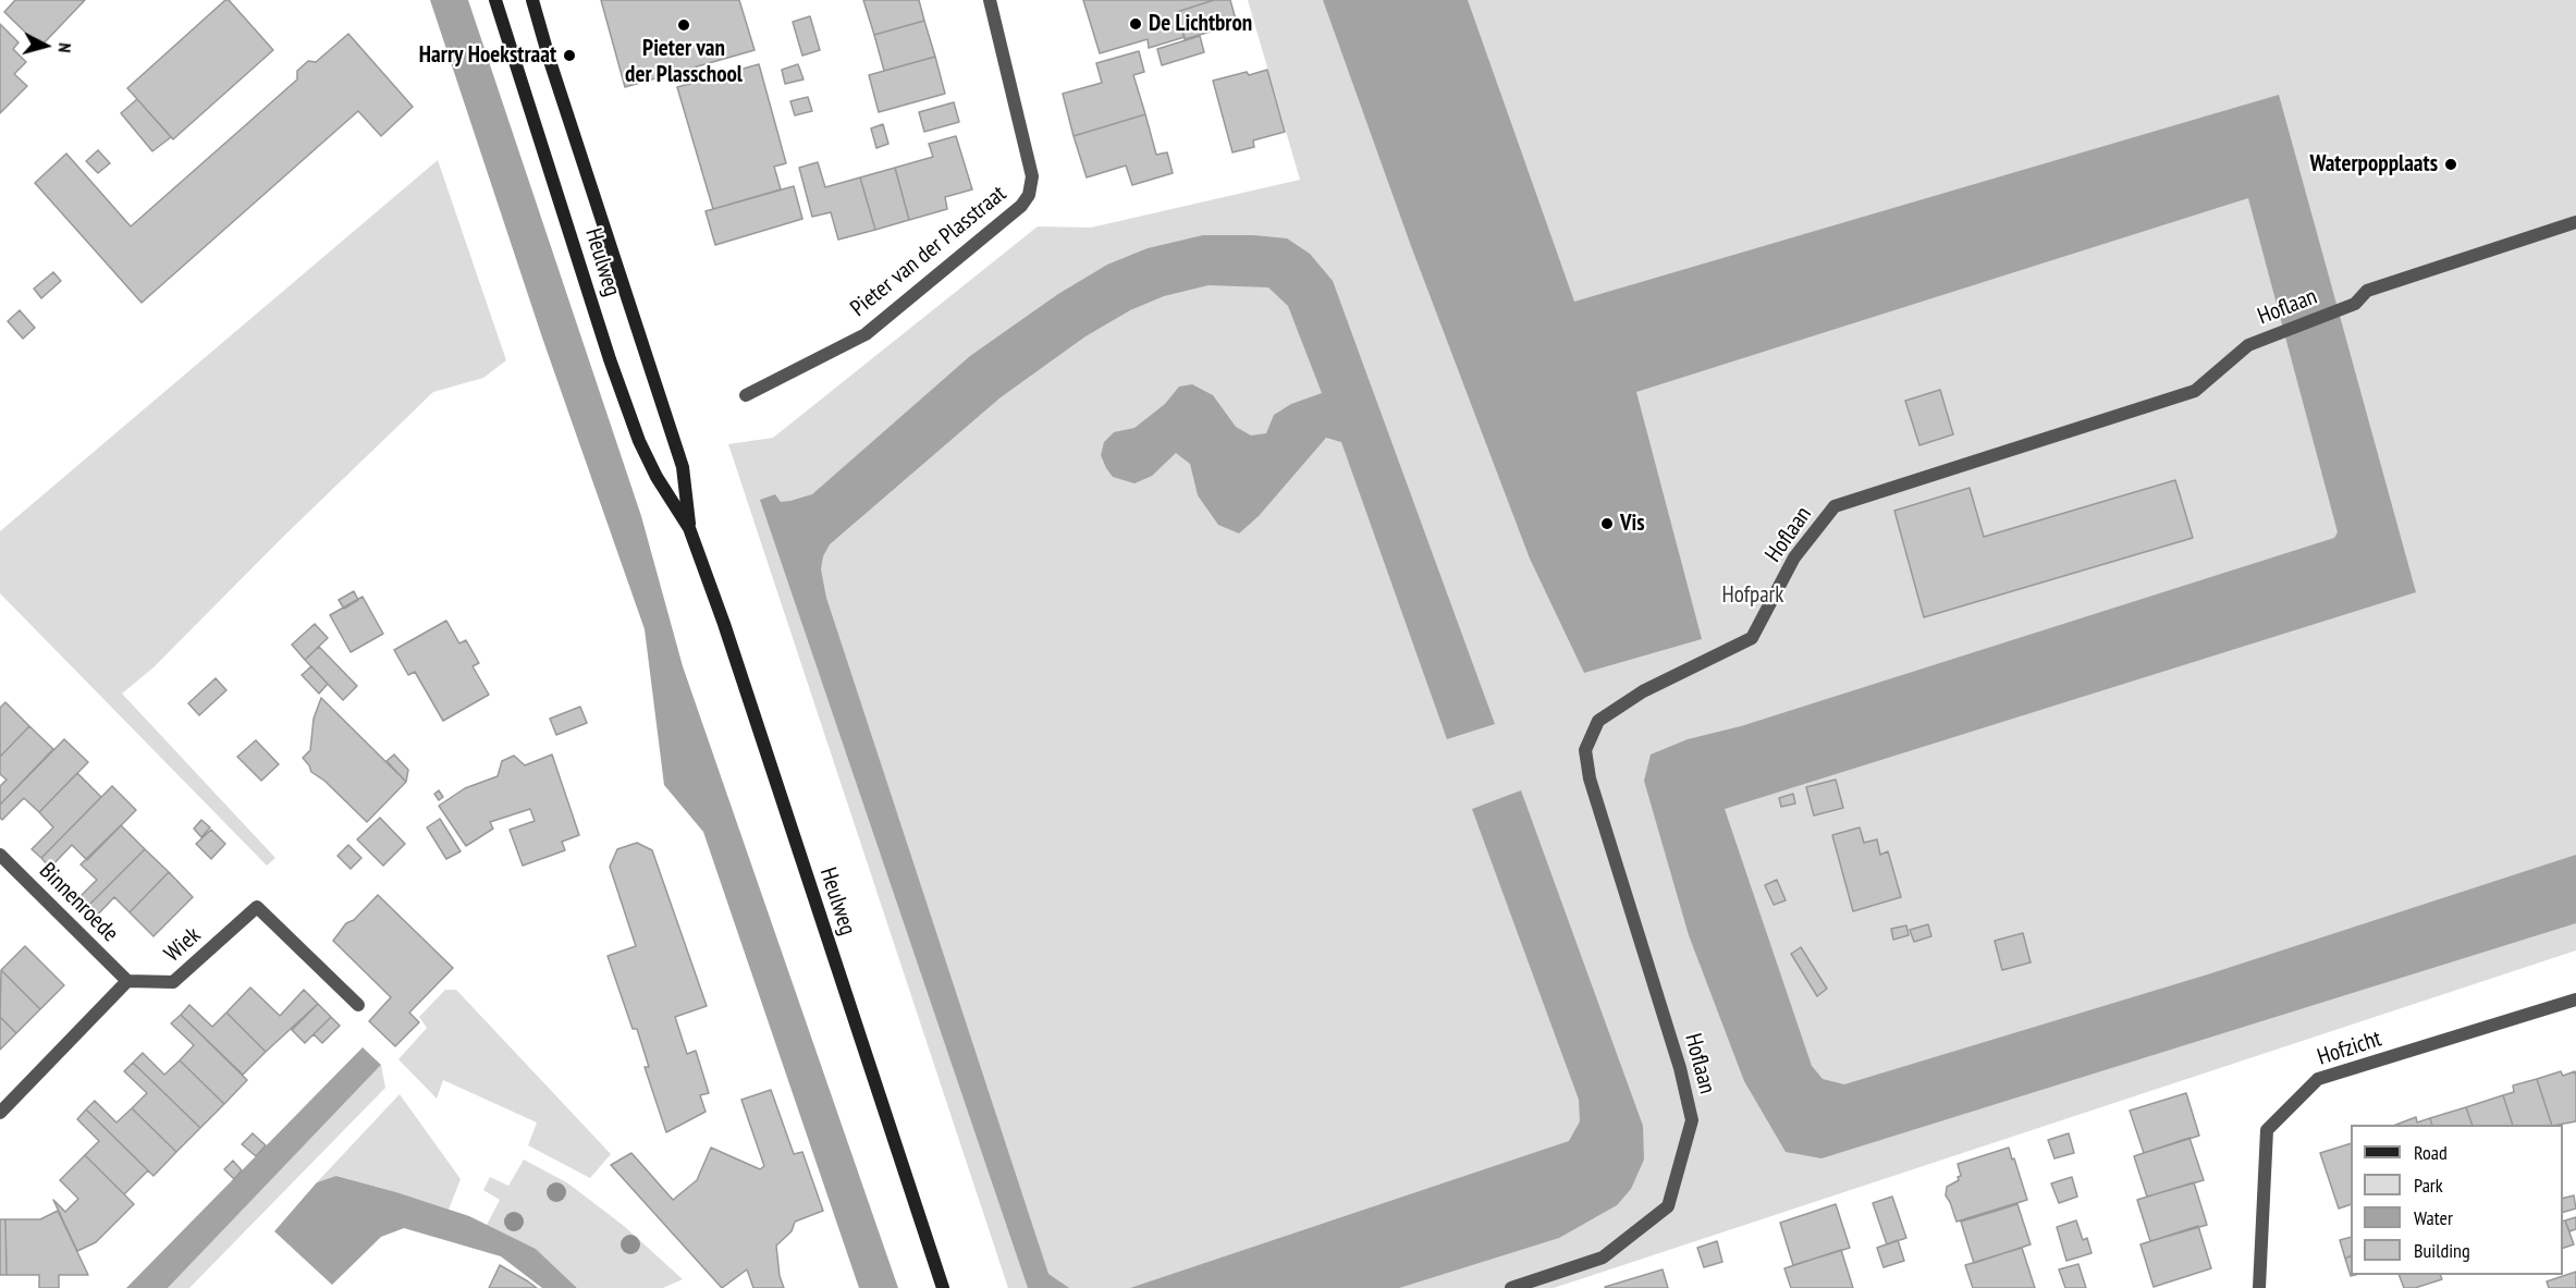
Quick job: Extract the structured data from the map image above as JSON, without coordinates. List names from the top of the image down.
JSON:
{
  "streets": {
    "main road": ["Heulweg"],
    "street": [
      "Pieter van der Plasstraat",
      "Hoflaan",
      "Binnenroede",
      "Wiek",
      "Hofzicht"
    ]
  },
  "crossings": [
    ["Binnenroede", "Wiek"]
  ],
  "parks": ["Hofpark"],
  "places": [
    "De Lichtbron",
    "Pieter van der Plasschool",
    "Harry Hoekstraat",
    "Waterpopplaats",
    "Vis"
  ],
  "legend": [
    "Road",
    "Park",
    "Water",
    "Building"
  ],
  "north": "right"
}
